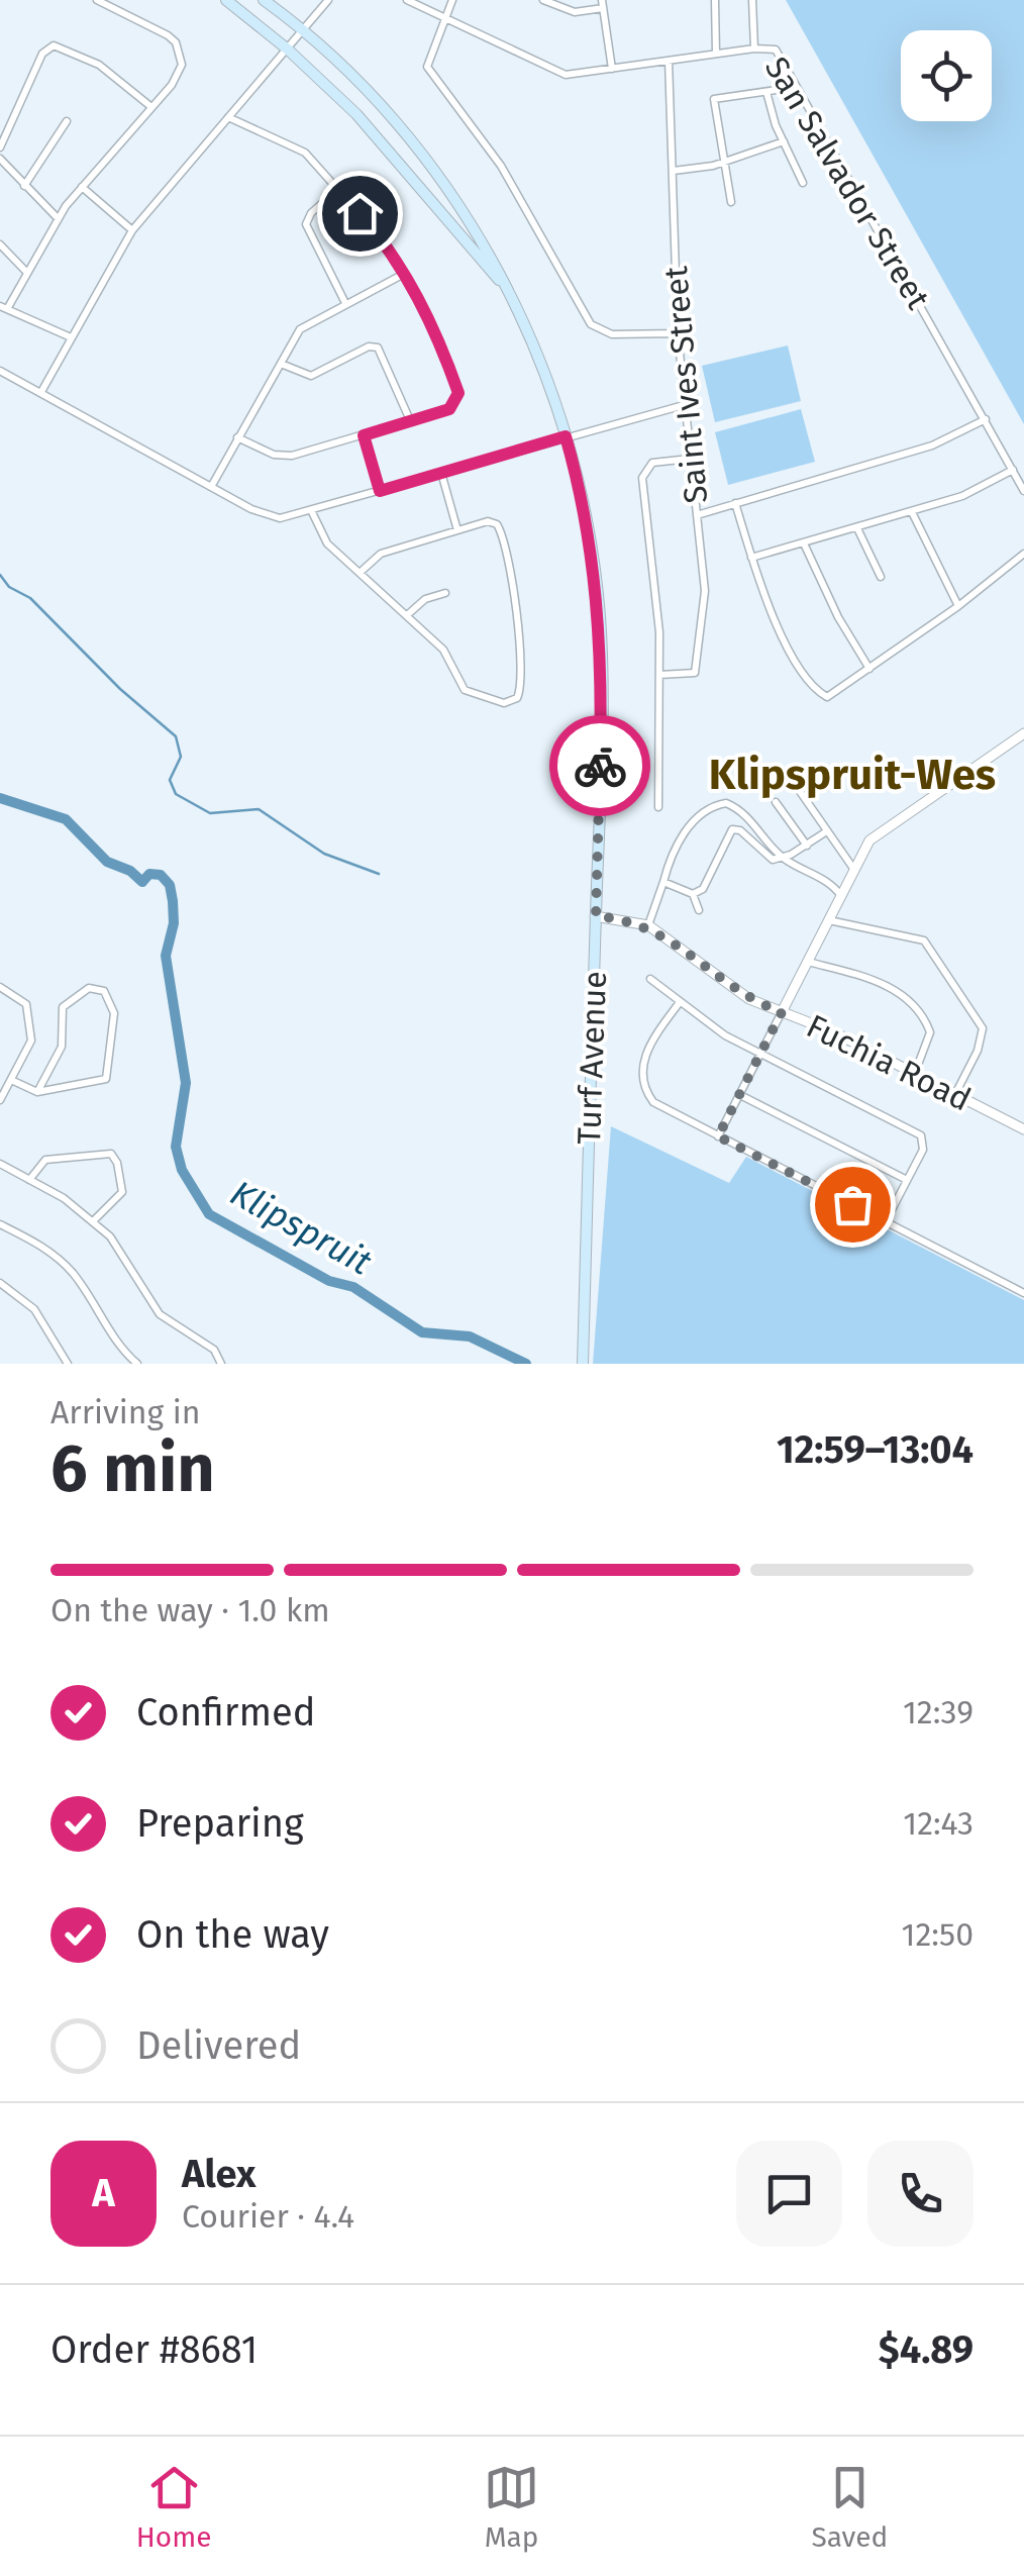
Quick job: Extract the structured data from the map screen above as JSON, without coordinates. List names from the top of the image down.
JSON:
{
  "streets": {
    "main road": ["Turf Avenue"],
    "street": ["San Salvador Street", "Saint Ives Street", "Fuchia Road"]
  },
  "crossings": [
    ["San Salvador Street", "Saint Ives Street"],
    ["Turf Avenue", "Fuchia Road"]
  ],
  "districts": ["Klipspruit-Wes"],
  "water": ["Klipspruit"],
  "page": {
    "heading": ["6 min", "Arriving in", "12:59–13:04"],
    "panel": [
      "Alex",
      "Courier · 4.4",
      "Order #8681",
      "$4.89"
    ],
    "bar": "On the way · 1.0 km",
    "list": [
      ["Confirmed", "12:39"],
      ["Preparing", "12:43"],
      ["On the way", "12:50"],
      "Delivered"
    ],
    "round": "A",
    "tabs": ["Home", "Map", "Saved"]
  }
}
